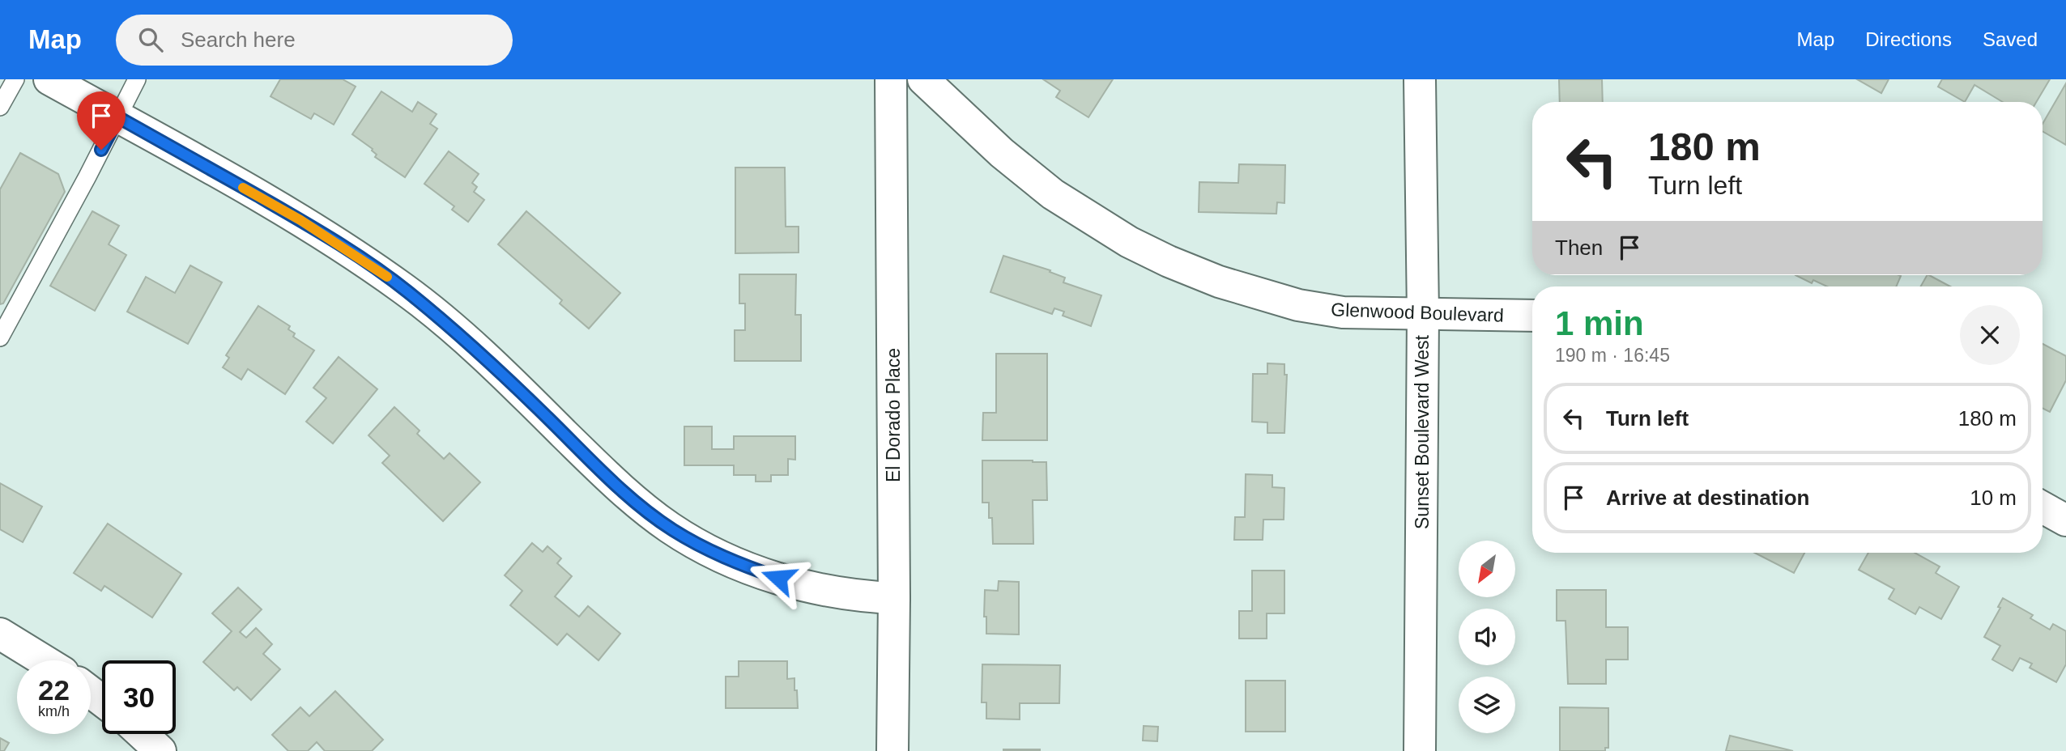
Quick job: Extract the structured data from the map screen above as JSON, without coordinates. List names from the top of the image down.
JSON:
{
  "streets": {
    "street": ["Glenwood Boulevard", "El Dorado Place", "Sunset Boulevard West"]
  },
  "crossings": [
    ["Glenwood Boulevard", "Sunset Boulevard West"]
  ],
  "north": "bottom left",
  "page": {
    "header": "Map",
    "search": "Search here",
    "nav": ["Map", "Directions", "Saved"],
    "turn": ["180 m", "Turn left"],
    "then": "Then",
    "heading": ["1 min", "190 m · 16:45"],
    "list": [
      {
        "name": "Turn left",
        "value": "180 m"
      },
      {
        "name": "Arrive at destination",
        "value": "10 m"
      }
    ],
    "speed": "22 km/h",
    "limit": "30"
  }
}
